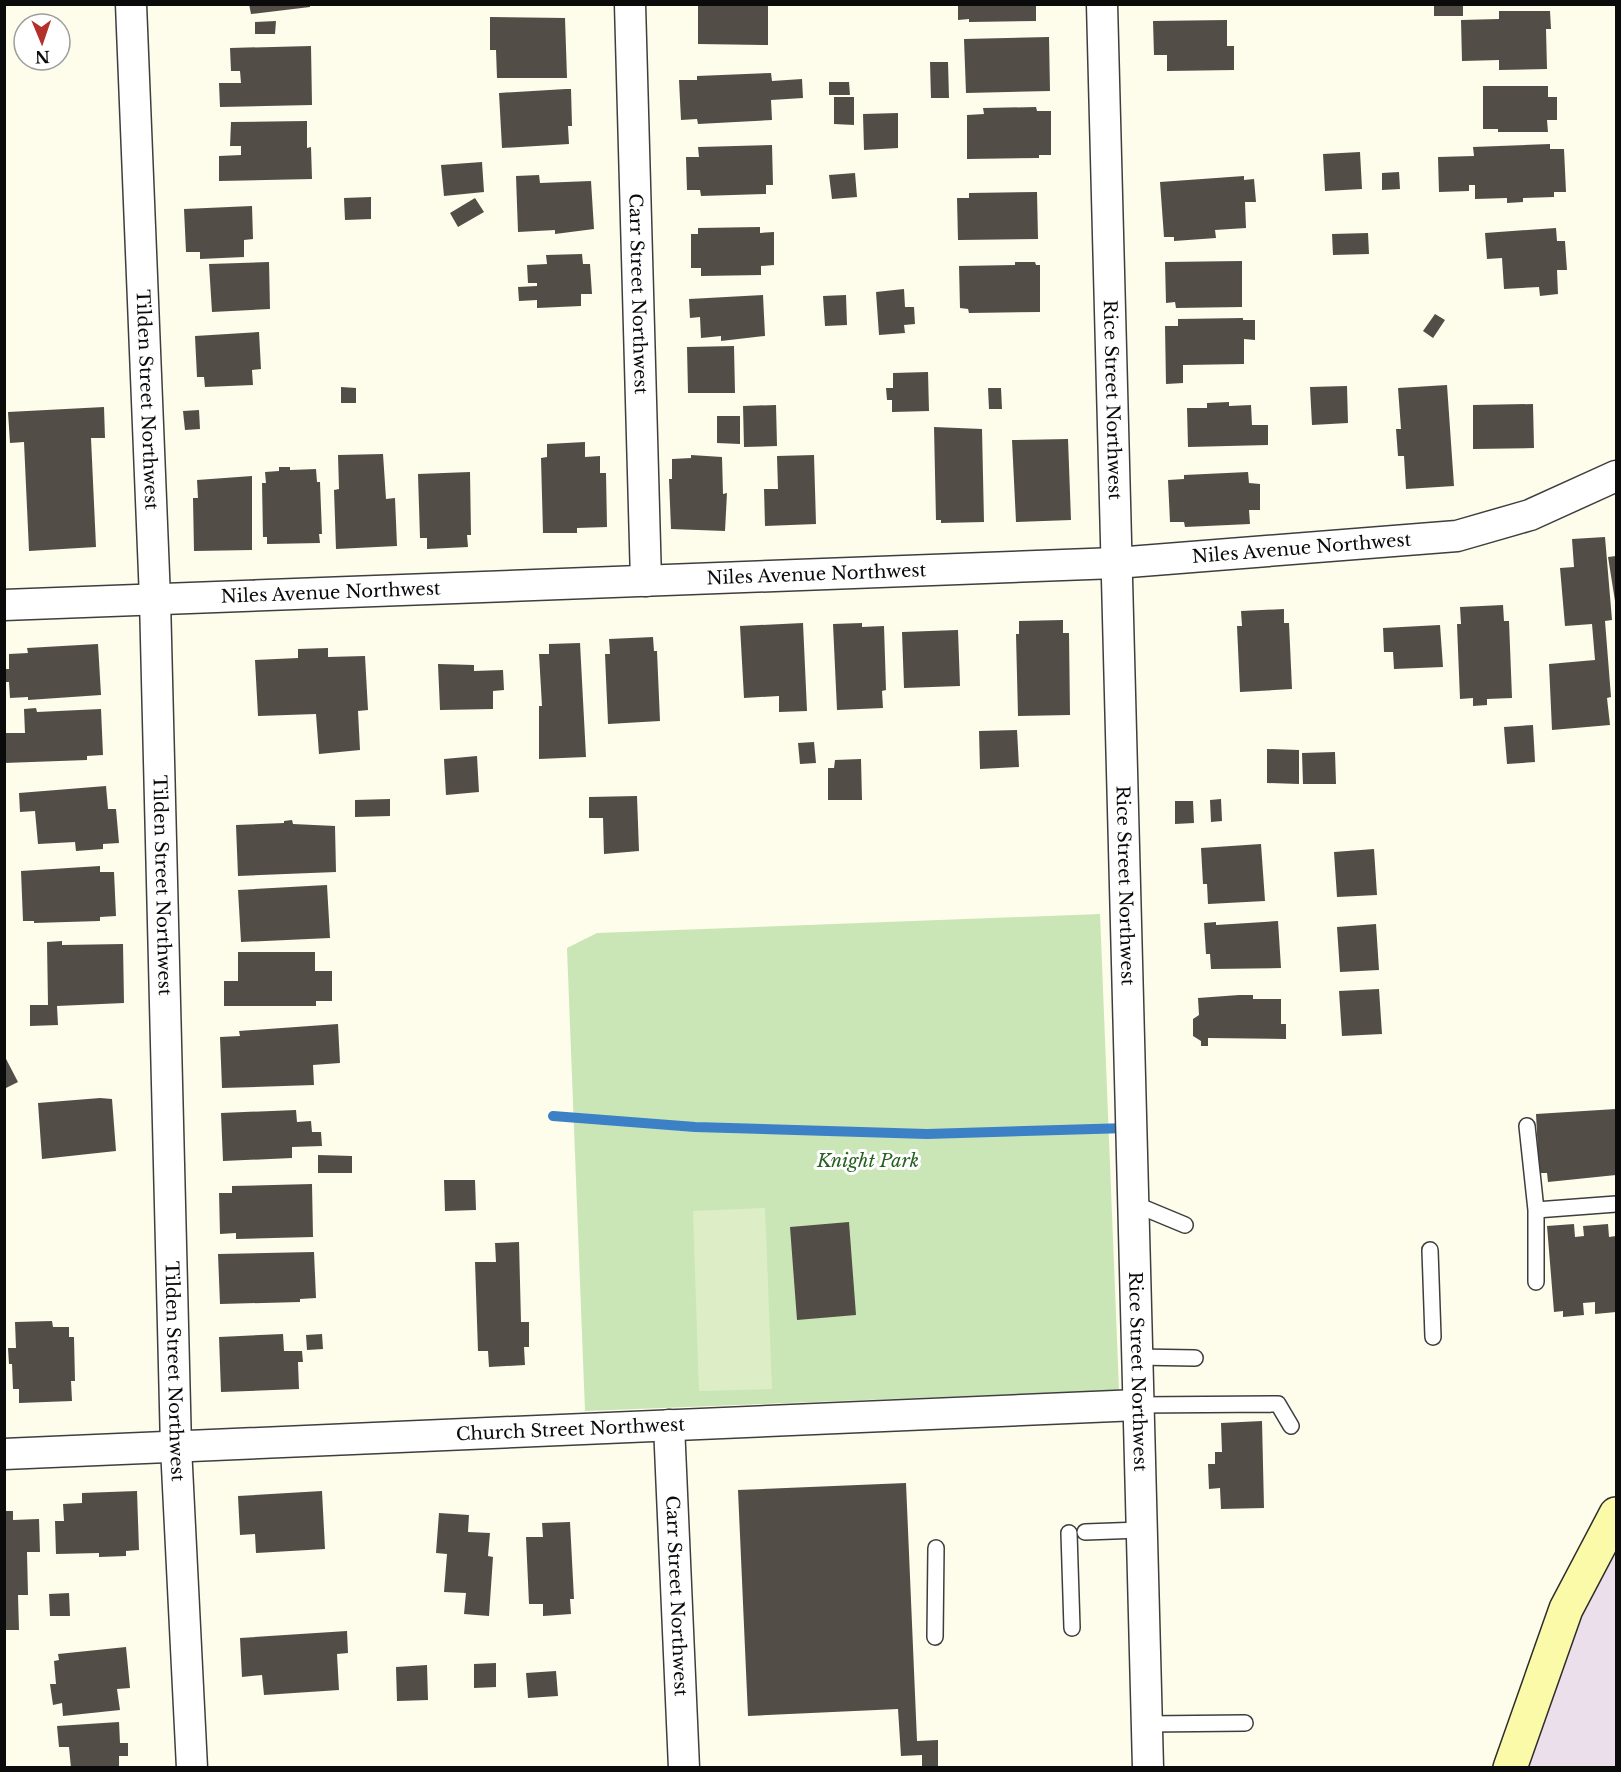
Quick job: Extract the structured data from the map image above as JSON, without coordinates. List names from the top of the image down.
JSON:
{
  "streets": {
    "street": [
      "Carr Street Northwest",
      "Tilden Street Northwest",
      "Rice Street Northwest",
      "Niles Avenue Northwest",
      "Church Street Northwest"
    ]
  },
  "crossings": [
    ["Carr Street Northwest", "Niles Avenue Northwest"],
    ["Carr Street Northwest", "Church Street Northwest"],
    ["Tilden Street Northwest", "Niles Avenue Northwest"],
    ["Tilden Street Northwest", "Church Street Northwest"],
    ["Rice Street Northwest", "Niles Avenue Northwest"],
    ["Rice Street Northwest", "Church Street Northwest"]
  ],
  "parks": ["Knight Park"],
  "north": "bottom"
}
